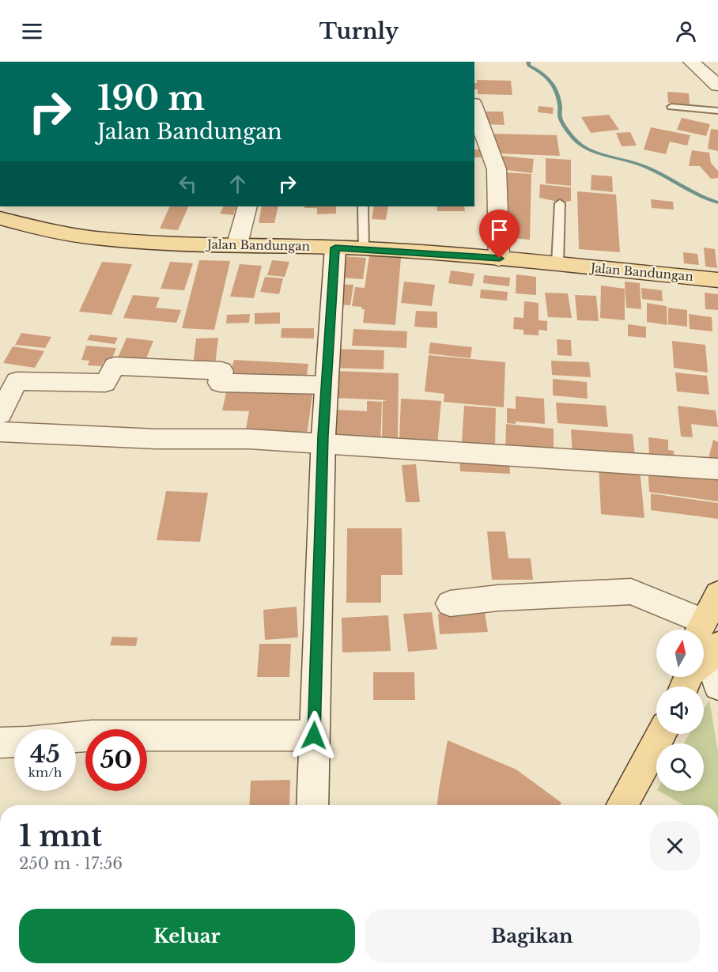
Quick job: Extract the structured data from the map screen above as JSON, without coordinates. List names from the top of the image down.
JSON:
{
  "streets": {
    "main road": ["Jalan Bandungan"]
  },
  "north": "top",
  "page": {
    "header": "Turnly",
    "turn": ["190 m", "Jalan Bandungan"],
    "speed": "45 km/h",
    "limit": "50",
    "heading": ["1 mnt", "250 m · 17:56"],
    "buttons": ["Keluar", "Bagikan"]
  }
}
